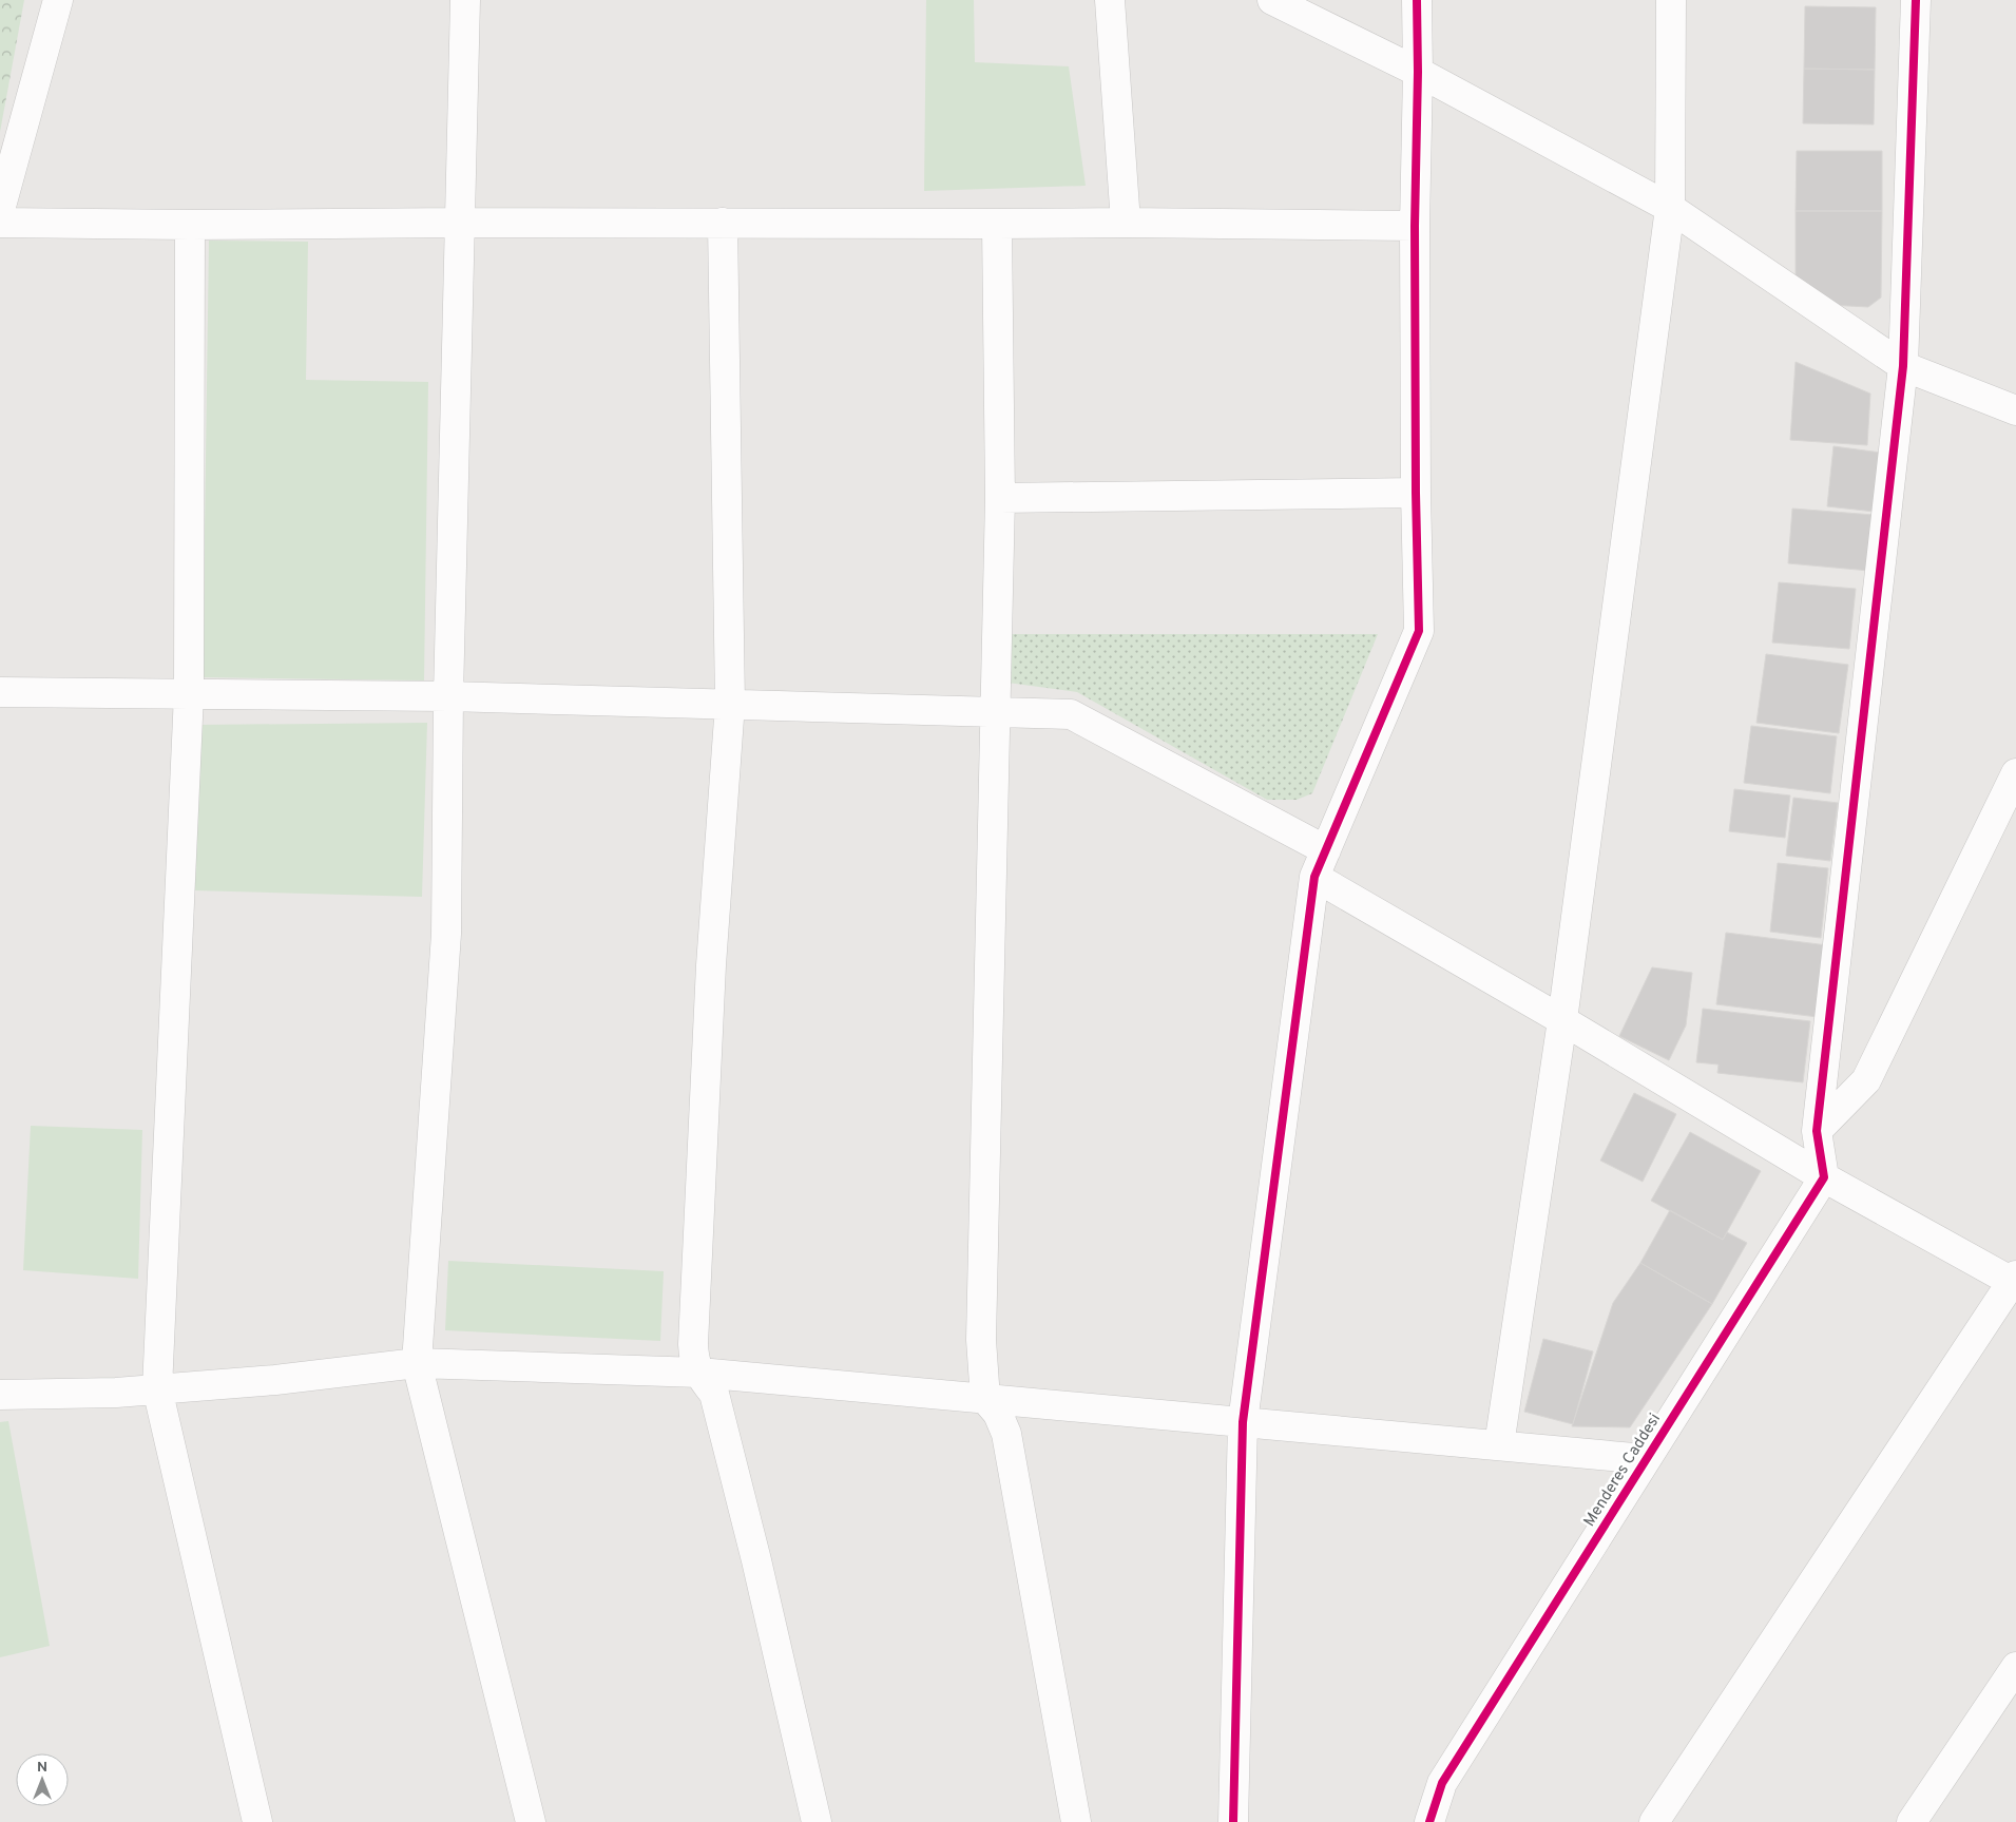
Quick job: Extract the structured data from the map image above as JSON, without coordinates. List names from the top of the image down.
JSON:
{
  "streets": {
    "street": ["Menderes Caddesi"]
  },
  "north": "top"
}
